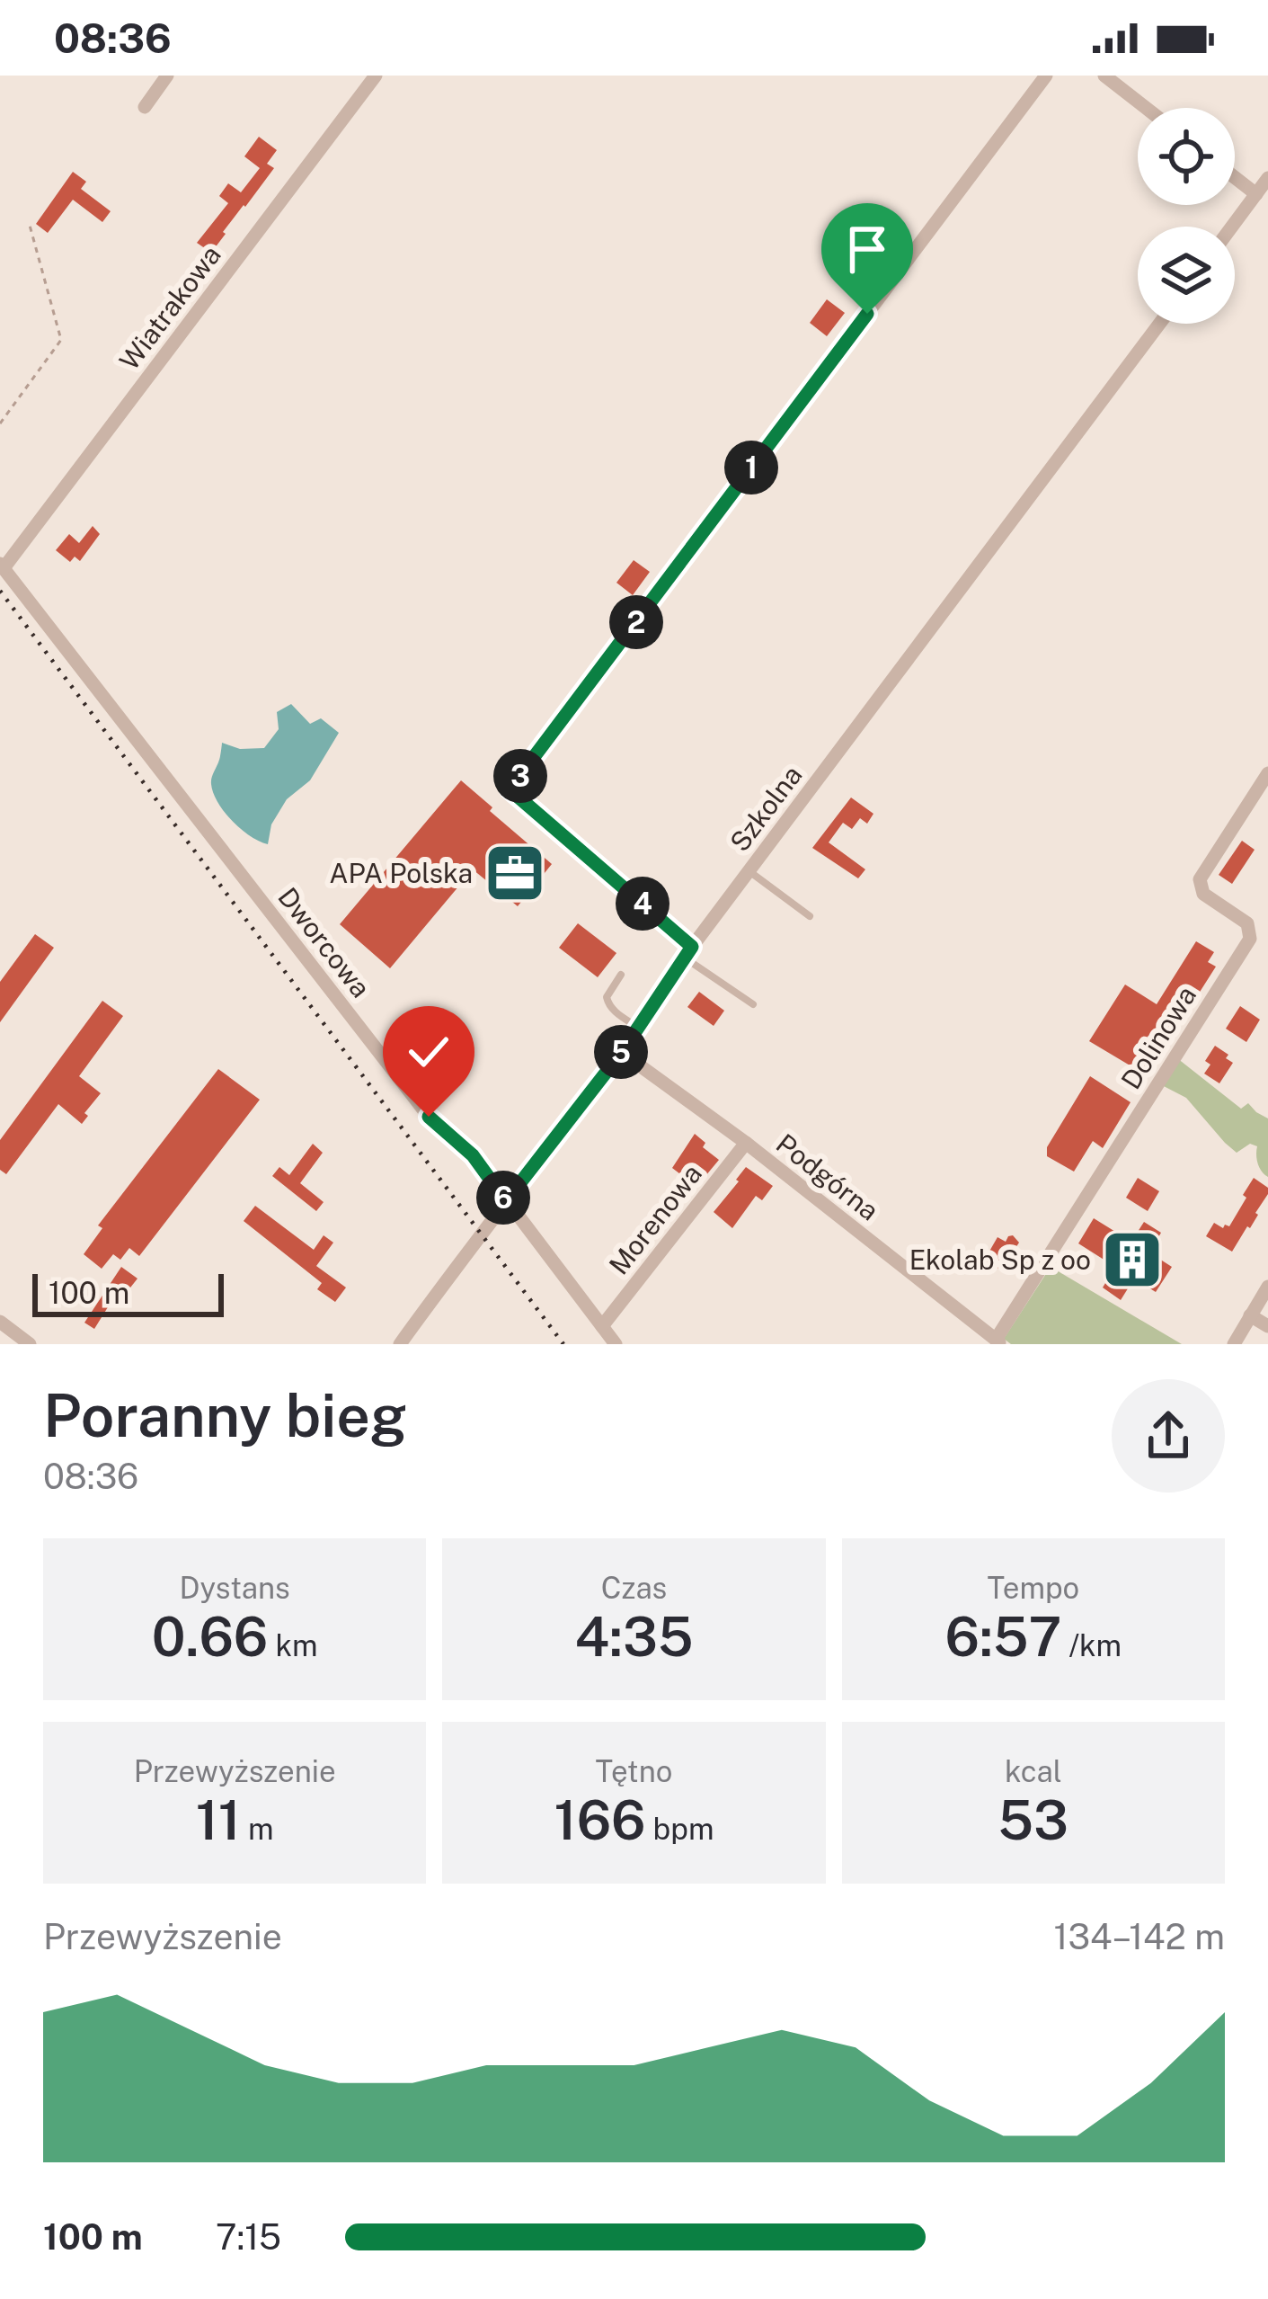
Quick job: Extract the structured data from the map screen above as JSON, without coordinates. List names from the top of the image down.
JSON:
{
  "streets": {
    "street": [
      "Wiatrakowa",
      "Szkolna",
      "Dworcowa",
      "Dolinowa",
      "Podgórna",
      "Morenowa"
    ]
  },
  "crossings": [
    ["Wiatrakowa", "Dworcowa"],
    ["Szkolna", "Dworcowa"],
    ["Szkolna", "Podgórna"],
    ["Dworcowa", "Morenowa"],
    ["Dolinowa", "Podgórna"],
    ["Podgórna", "Morenowa"]
  ],
  "places": {
    "office": ["APA Polska"],
    "building": ["Ekolab Sp z oo"]
  },
  "scale_bar": "100 m",
  "page": {
    "status": "08:36",
    "pins": [
      "1",
      "2",
      "3",
      "4",
      "5",
      "6"
    ],
    "scale": "100 m",
    "heading": ["Poranny bieg", "08:36"],
    "stats": [
      ["Dystans", "0.66 km"],
      ["Czas", "4:35"],
      ["Tempo", "6:57 /km"],
      ["Przewyższenie", "11 m"],
      ["Tętno", "166 bpm"],
      ["kcal", "53"]
    ],
    "chart": ["Przewyższenie", "134–142 m"],
    "list": [
      {
        "name": "100 m",
        "note": "7:15"
      }
    ]
  }
}
